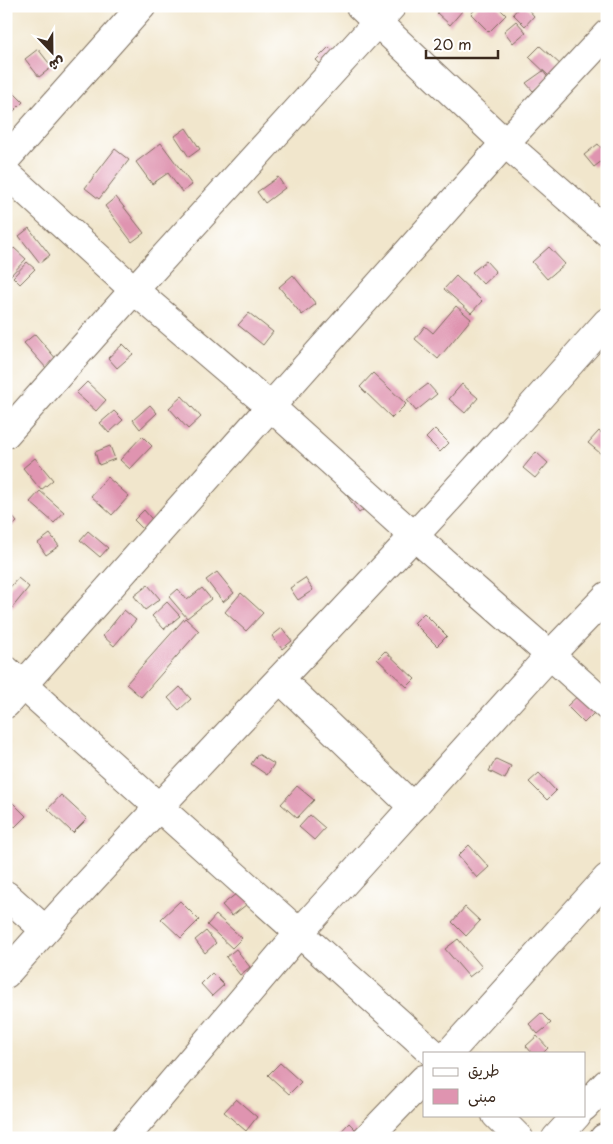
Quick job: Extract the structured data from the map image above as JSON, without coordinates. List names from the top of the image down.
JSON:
{
  "legend": ["طريق", "مبنى"],
  "scale_bar": "20 m",
  "north": "bottom"
}
